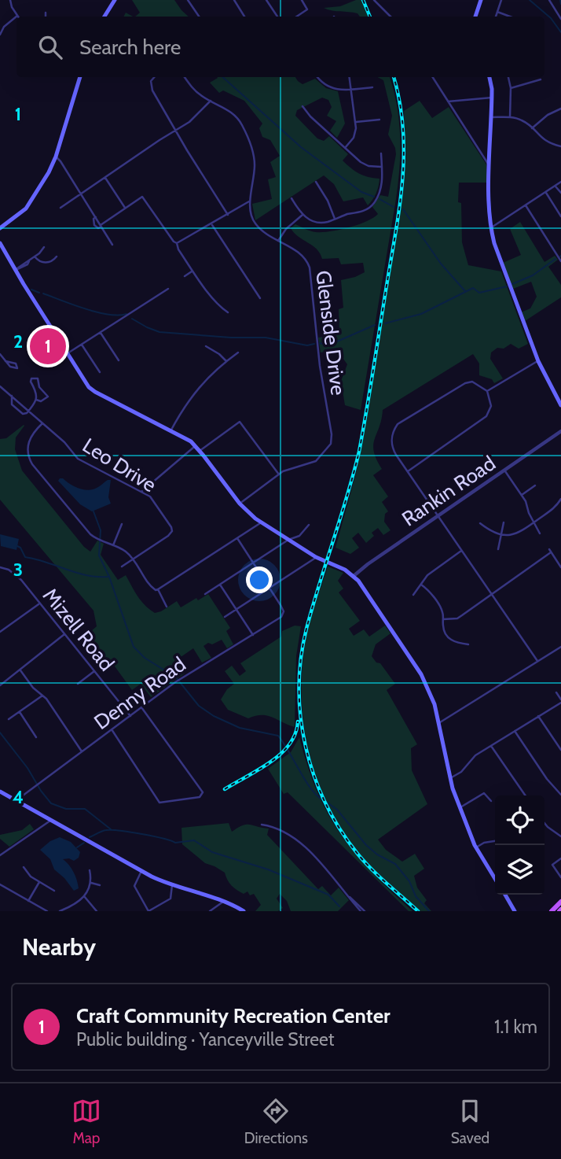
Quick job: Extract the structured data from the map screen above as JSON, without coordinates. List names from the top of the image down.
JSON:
{
  "streets": {
    "street": [
      "Glenside Drive",
      "Leo Drive",
      "Rankin Road",
      "Mizell Road",
      "Denny Road"
    ]
  },
  "crossings": [
    ["Mizell Road", "Denny Road"]
  ],
  "page": {
    "search": "Search here",
    "pins": "1",
    "heading": "Nearby",
    "list": [
      {
        "mark": "1",
        "name": "Craft Community Recreation Center",
        "note": "Public building · Yanceyville Street",
        "value": "1.1 km"
      }
    ],
    "nav": ["Map", "Directions", "Saved"]
  },
  "grid": {
    "rows": [
      "1",
      "2",
      "3",
      "4"
    ]
  }
}
